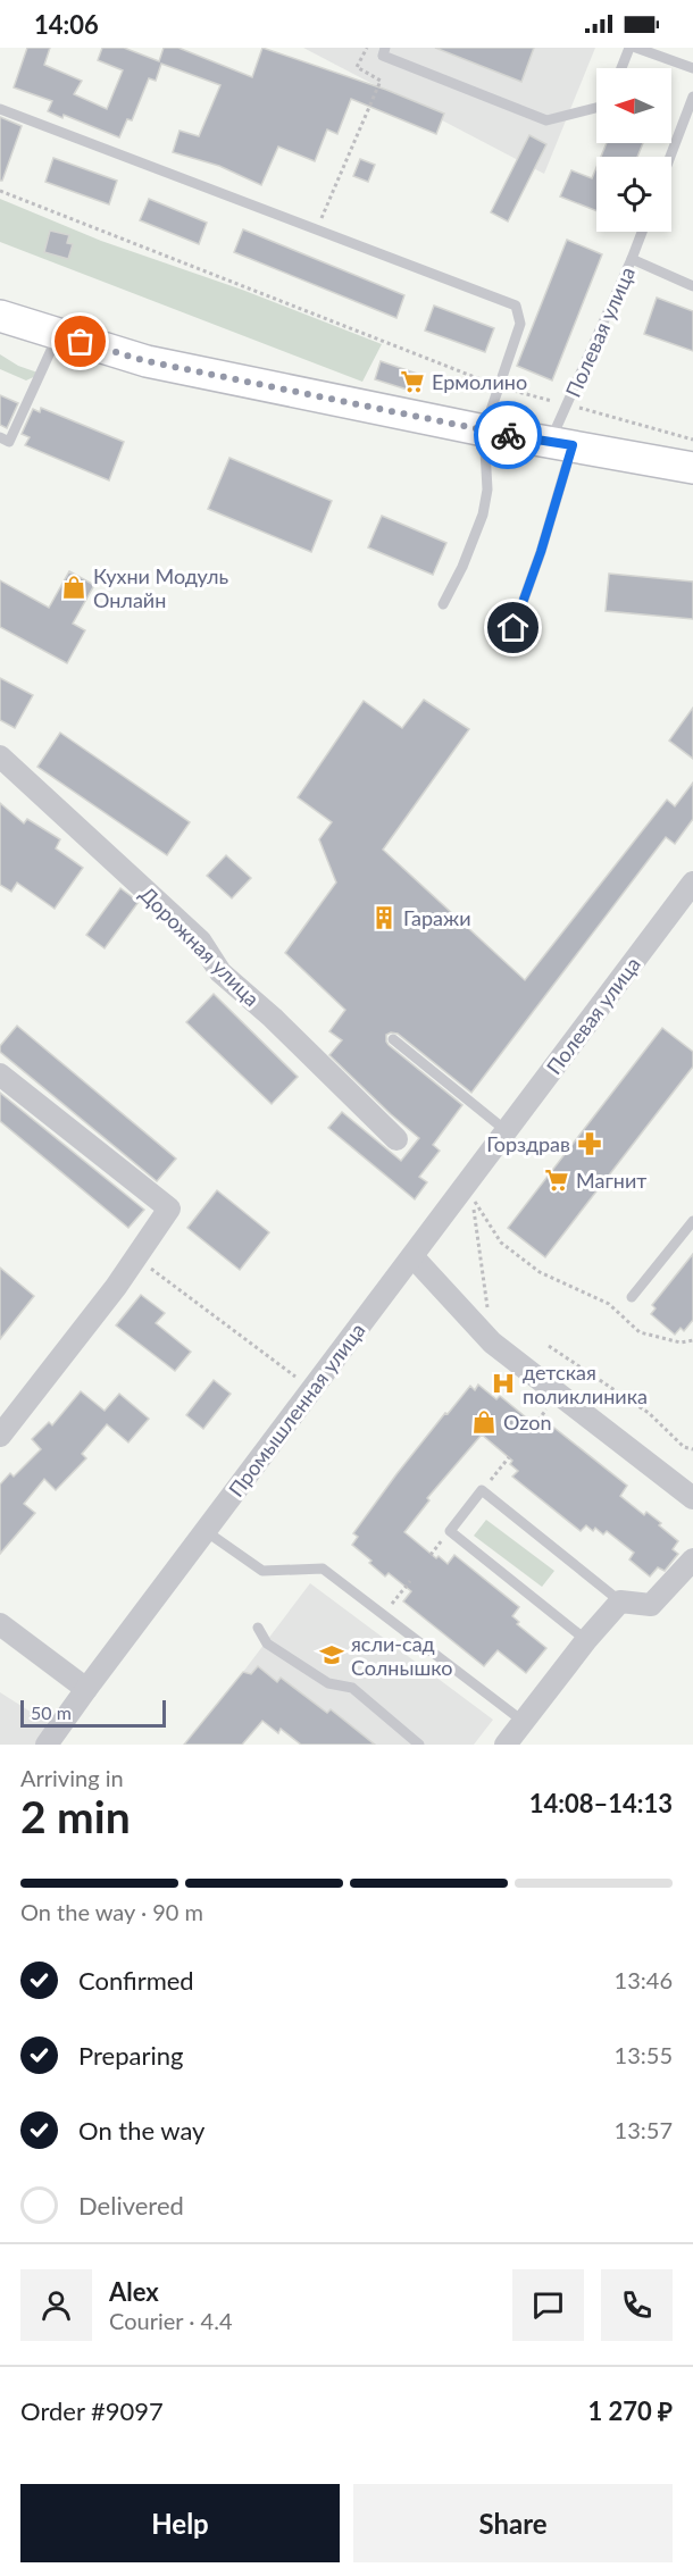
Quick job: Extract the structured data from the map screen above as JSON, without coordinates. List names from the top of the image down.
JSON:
{
  "streets": {
    "street": ["Полевая улица", "Дорожная улица", "Промышленная улица"]
  },
  "crossings": [
    ["Полевая улица", "Промышленная улица"]
  ],
  "places": {
    "supermarket": ["Ермолино", "Магнит"],
    "shop": ["Кухни Модуль Онлайн", "Ozon"],
    "building": ["Гаражи"],
    "pharmacy": ["Горздрав"],
    "hospital": ["детская поликлиника"],
    "school or university": ["ясли-сад Солнышко"]
  },
  "scale_bar": "50 m",
  "north": "left",
  "page": {
    "status": "14:06",
    "scale": "50 m",
    "heading": ["2 min", "Arriving in", "14:08–14:13"],
    "panel": [
      "Alex",
      "Courier · 4.4",
      "Order #9097",
      "1 270 ₽"
    ],
    "bar": "On the way · 90 m",
    "list": [
      ["Confirmed", "13:46"],
      ["Preparing", "13:55"],
      ["On the way", "13:57"],
      "Delivered"
    ],
    "buttons": ["Help", "Share"]
  }
}
